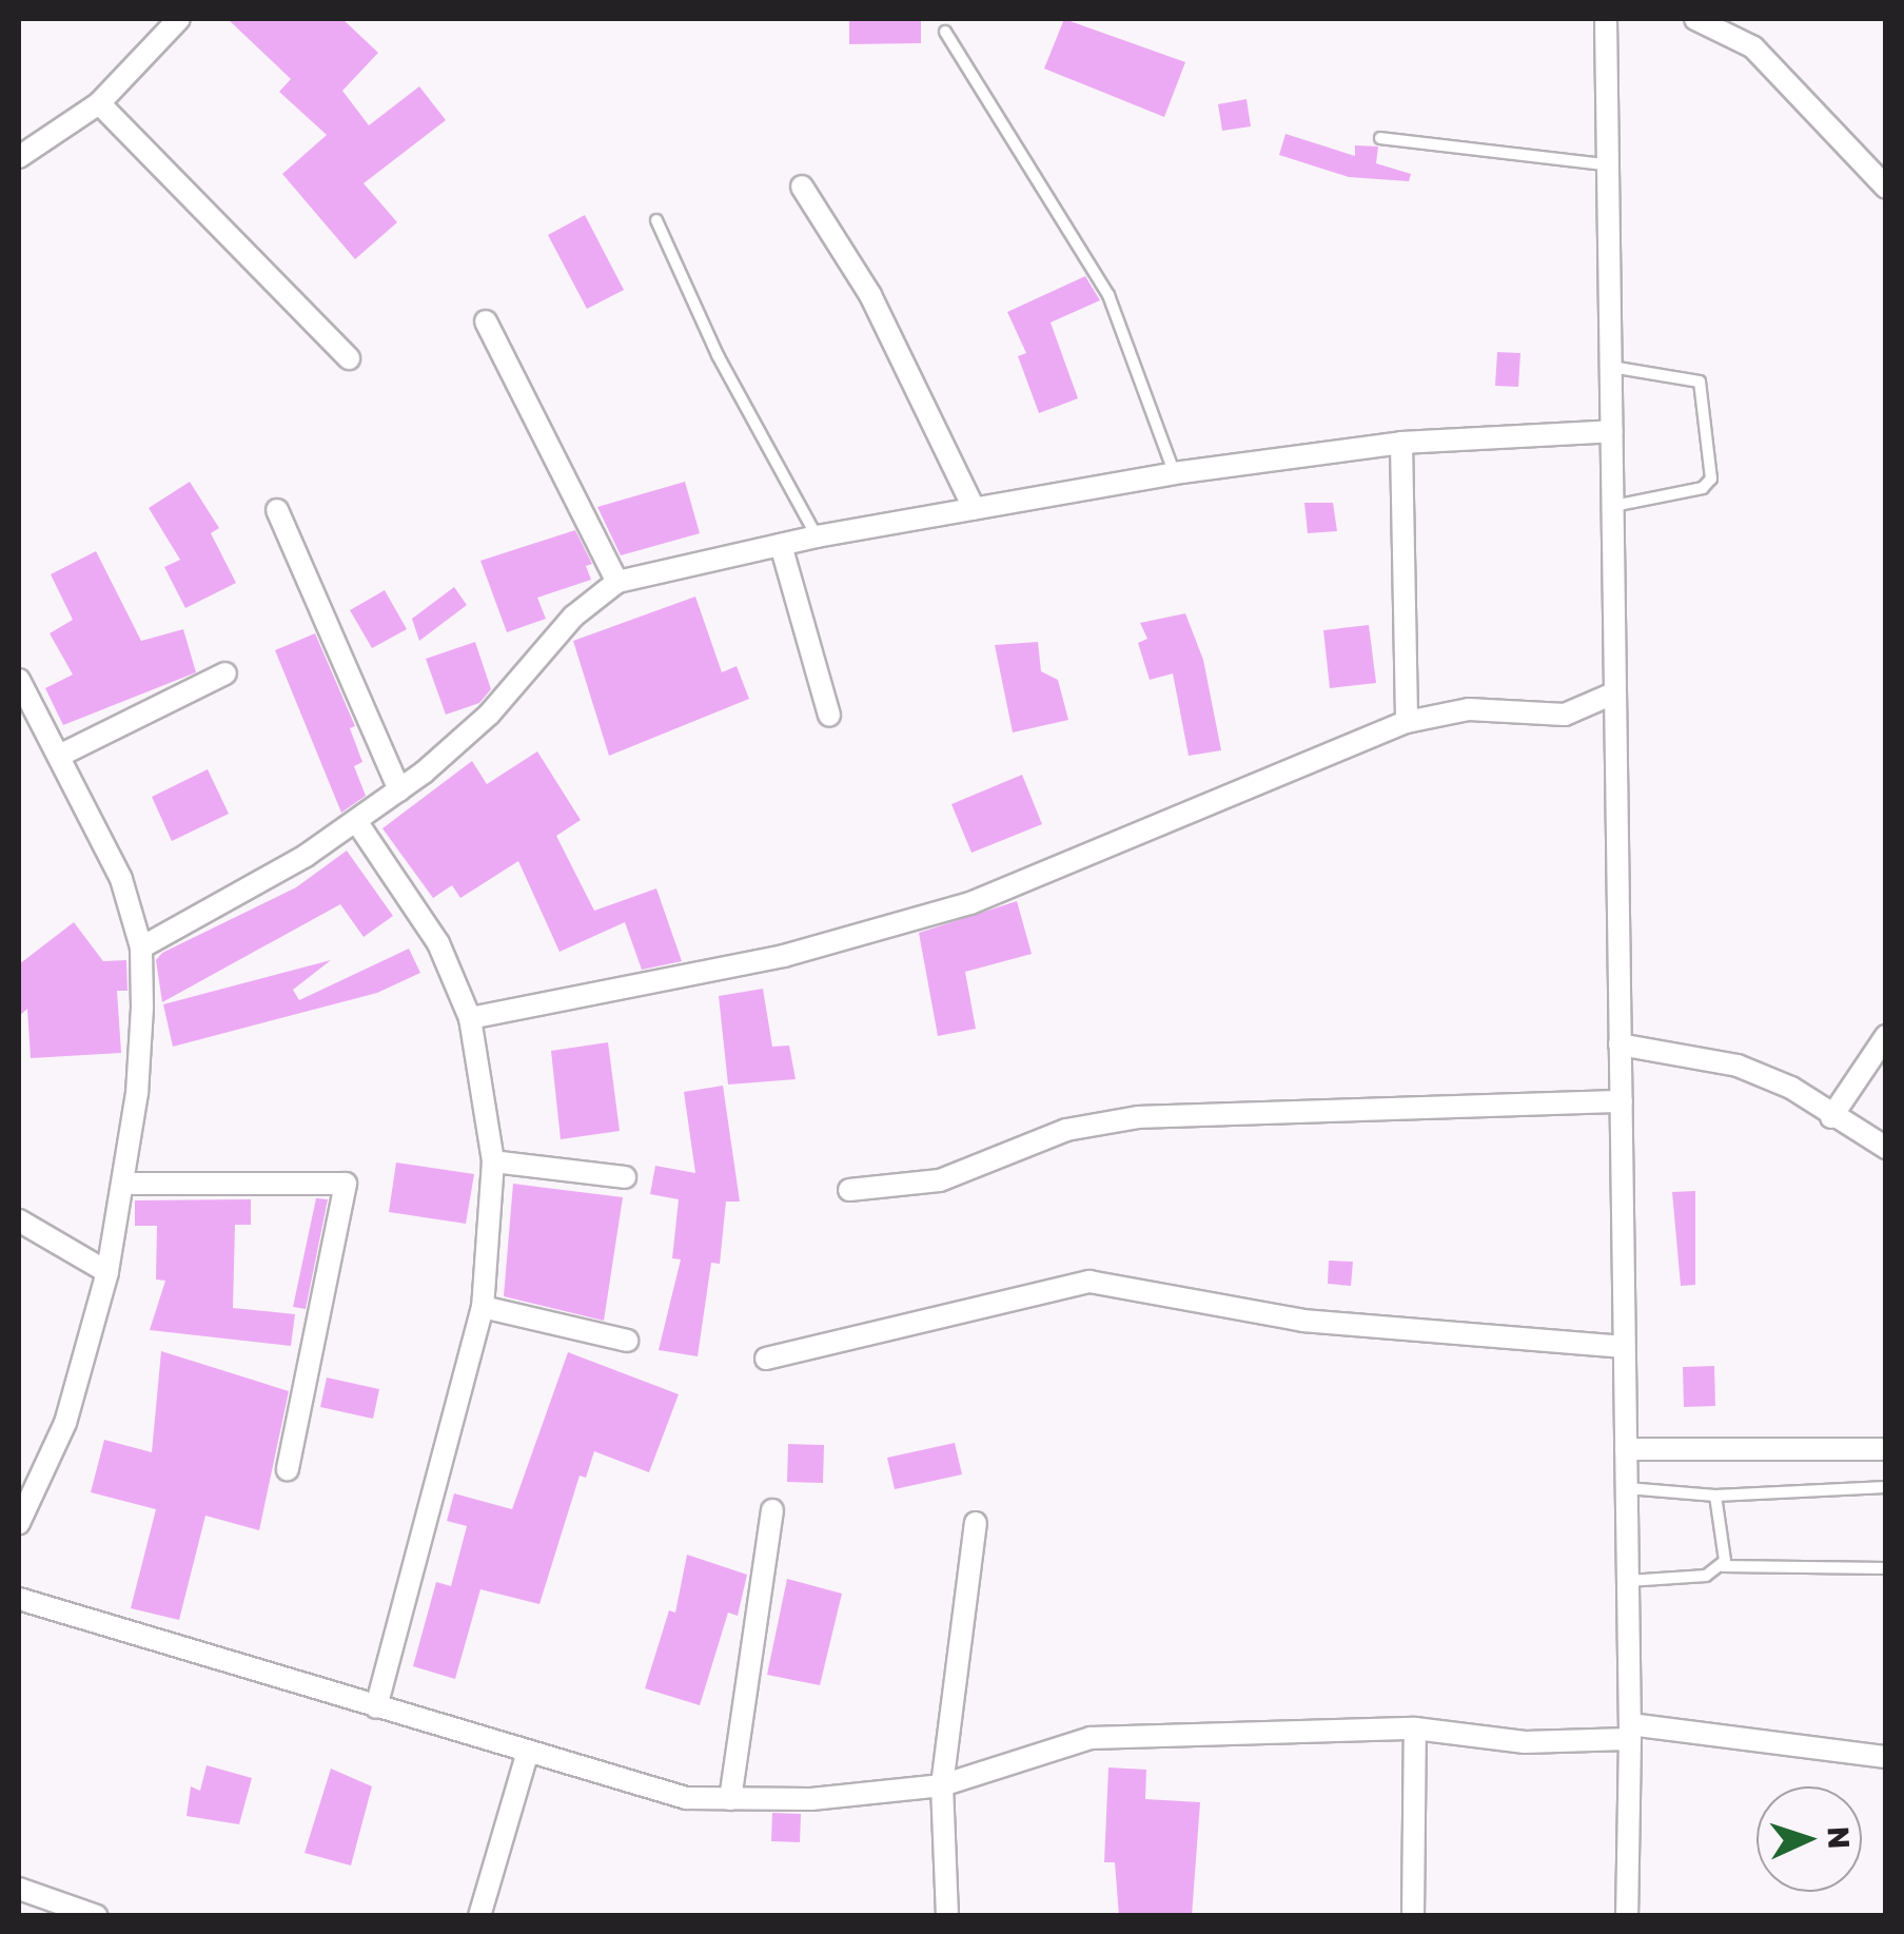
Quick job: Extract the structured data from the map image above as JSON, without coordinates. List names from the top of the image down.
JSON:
{
  "north": "right"
}
